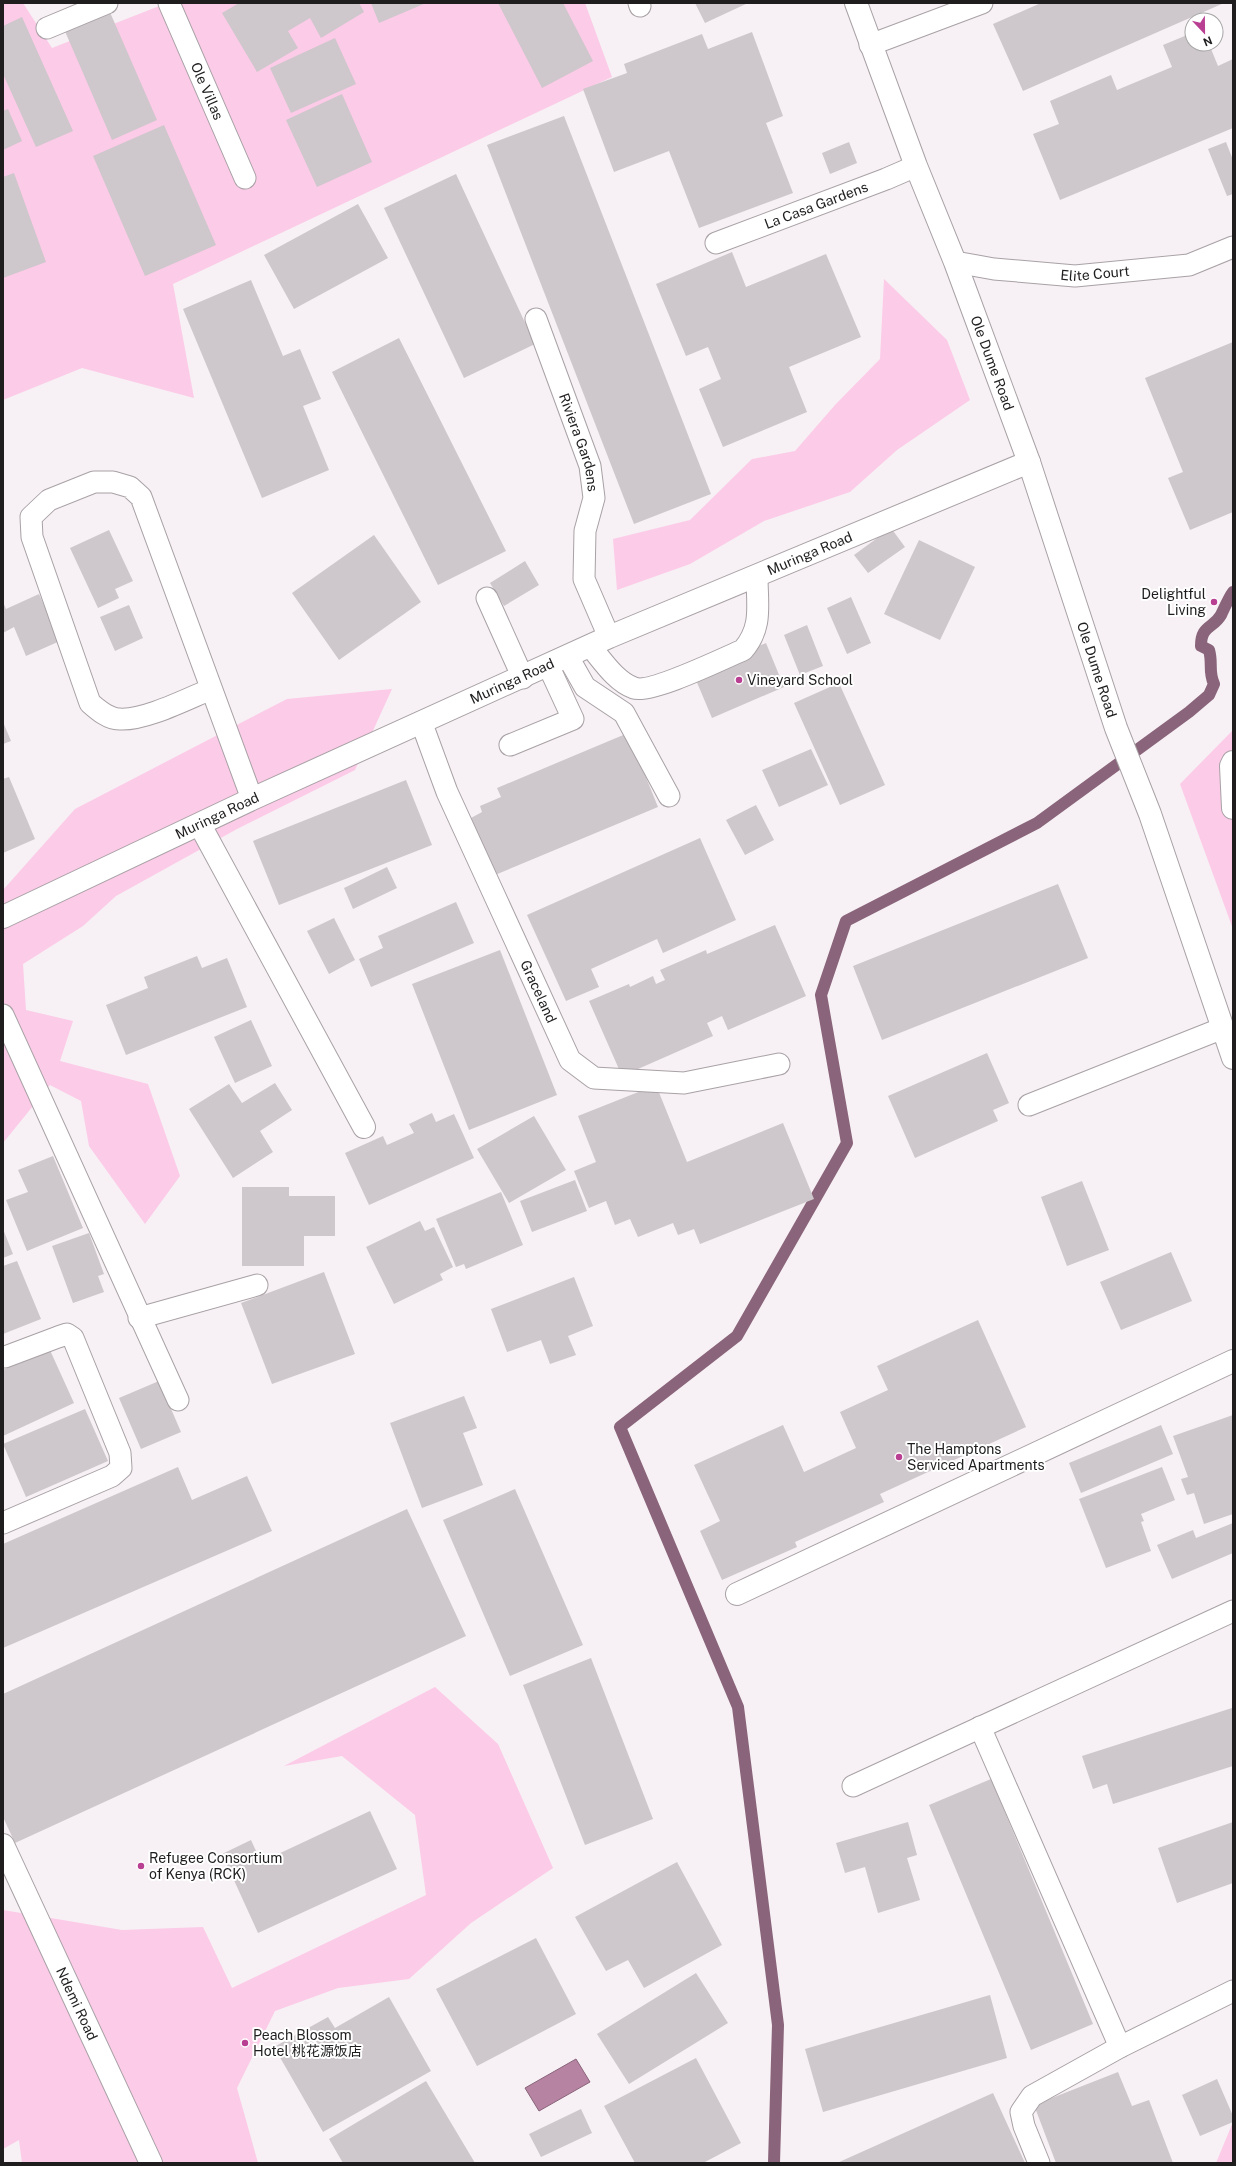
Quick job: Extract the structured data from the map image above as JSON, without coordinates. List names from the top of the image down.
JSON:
{
  "streets": {
    "street": ["Ole Dume Road", "Muringa Road", "Ndemi Road"],
    "lane": [
      "Ole Villas",
      "La Casa Gardens",
      "Elite Court",
      "Riviera Gardens",
      "Graceland"
    ]
  },
  "crossings": [
    ["La Casa Gardens", "Ole Dume Road"],
    ["Elite Court", "Ole Dume Road"],
    ["Ole Dume Road", "Muringa Road"],
    ["Riviera Gardens", "Muringa Road"],
    ["Muringa Road", "Graceland"]
  ],
  "places": [
    "Delightful Living",
    "Vineyard School",
    "The Hamptons Serviced Apartments",
    "Refugee Consortium of Kenya (RCK)",
    "Peach Blossom Hotel 桃花源饭店"
  ],
  "north": "bottom"
}
